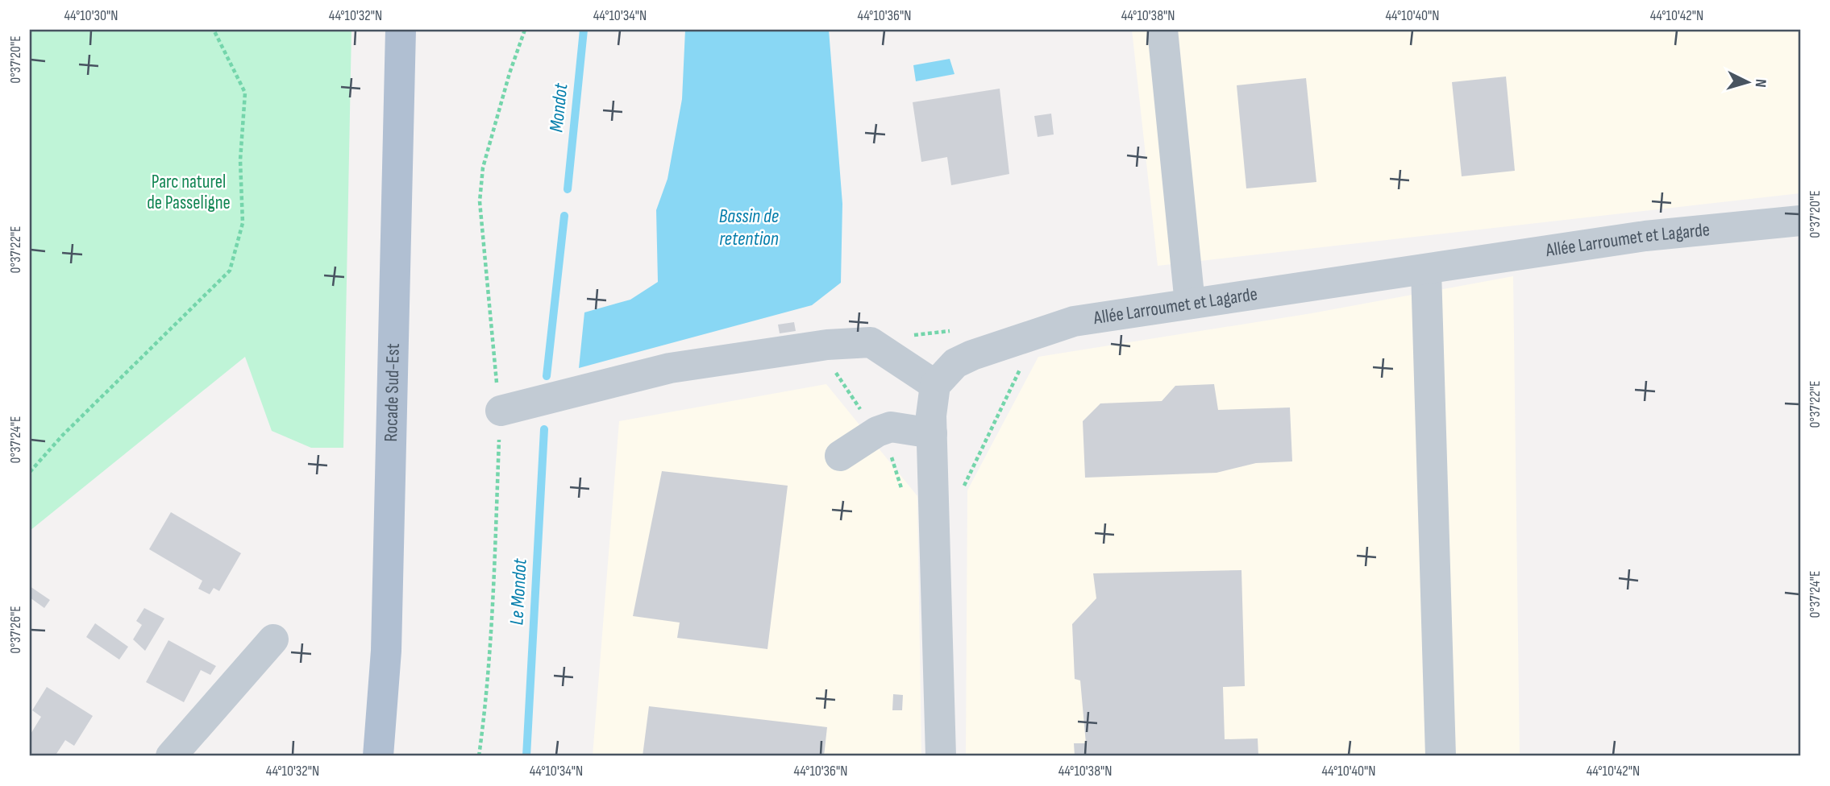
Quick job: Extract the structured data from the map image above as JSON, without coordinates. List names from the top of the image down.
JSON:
{
  "streets": {
    "main road": ["Rocade Sud-Est"],
    "street": ["Allée Larroumet et Lagarde"]
  },
  "water": ["Mondot", "Bassin de retention", "Le Mondot"],
  "parks": ["Parc naturel de Passeligne"],
  "north": "right",
  "coordinates": [
    "44°10'30\"N",
    "44°10'32\"N",
    "44°10'34\"N",
    "44°10'36\"N",
    "44°10'38\"N",
    "44°10'40\"N",
    "44°10'42\"N",
    "0°37'20\"E",
    "0°37'22\"E",
    "0°37'24\"E",
    "0°37'26\"E"
  ]
}
